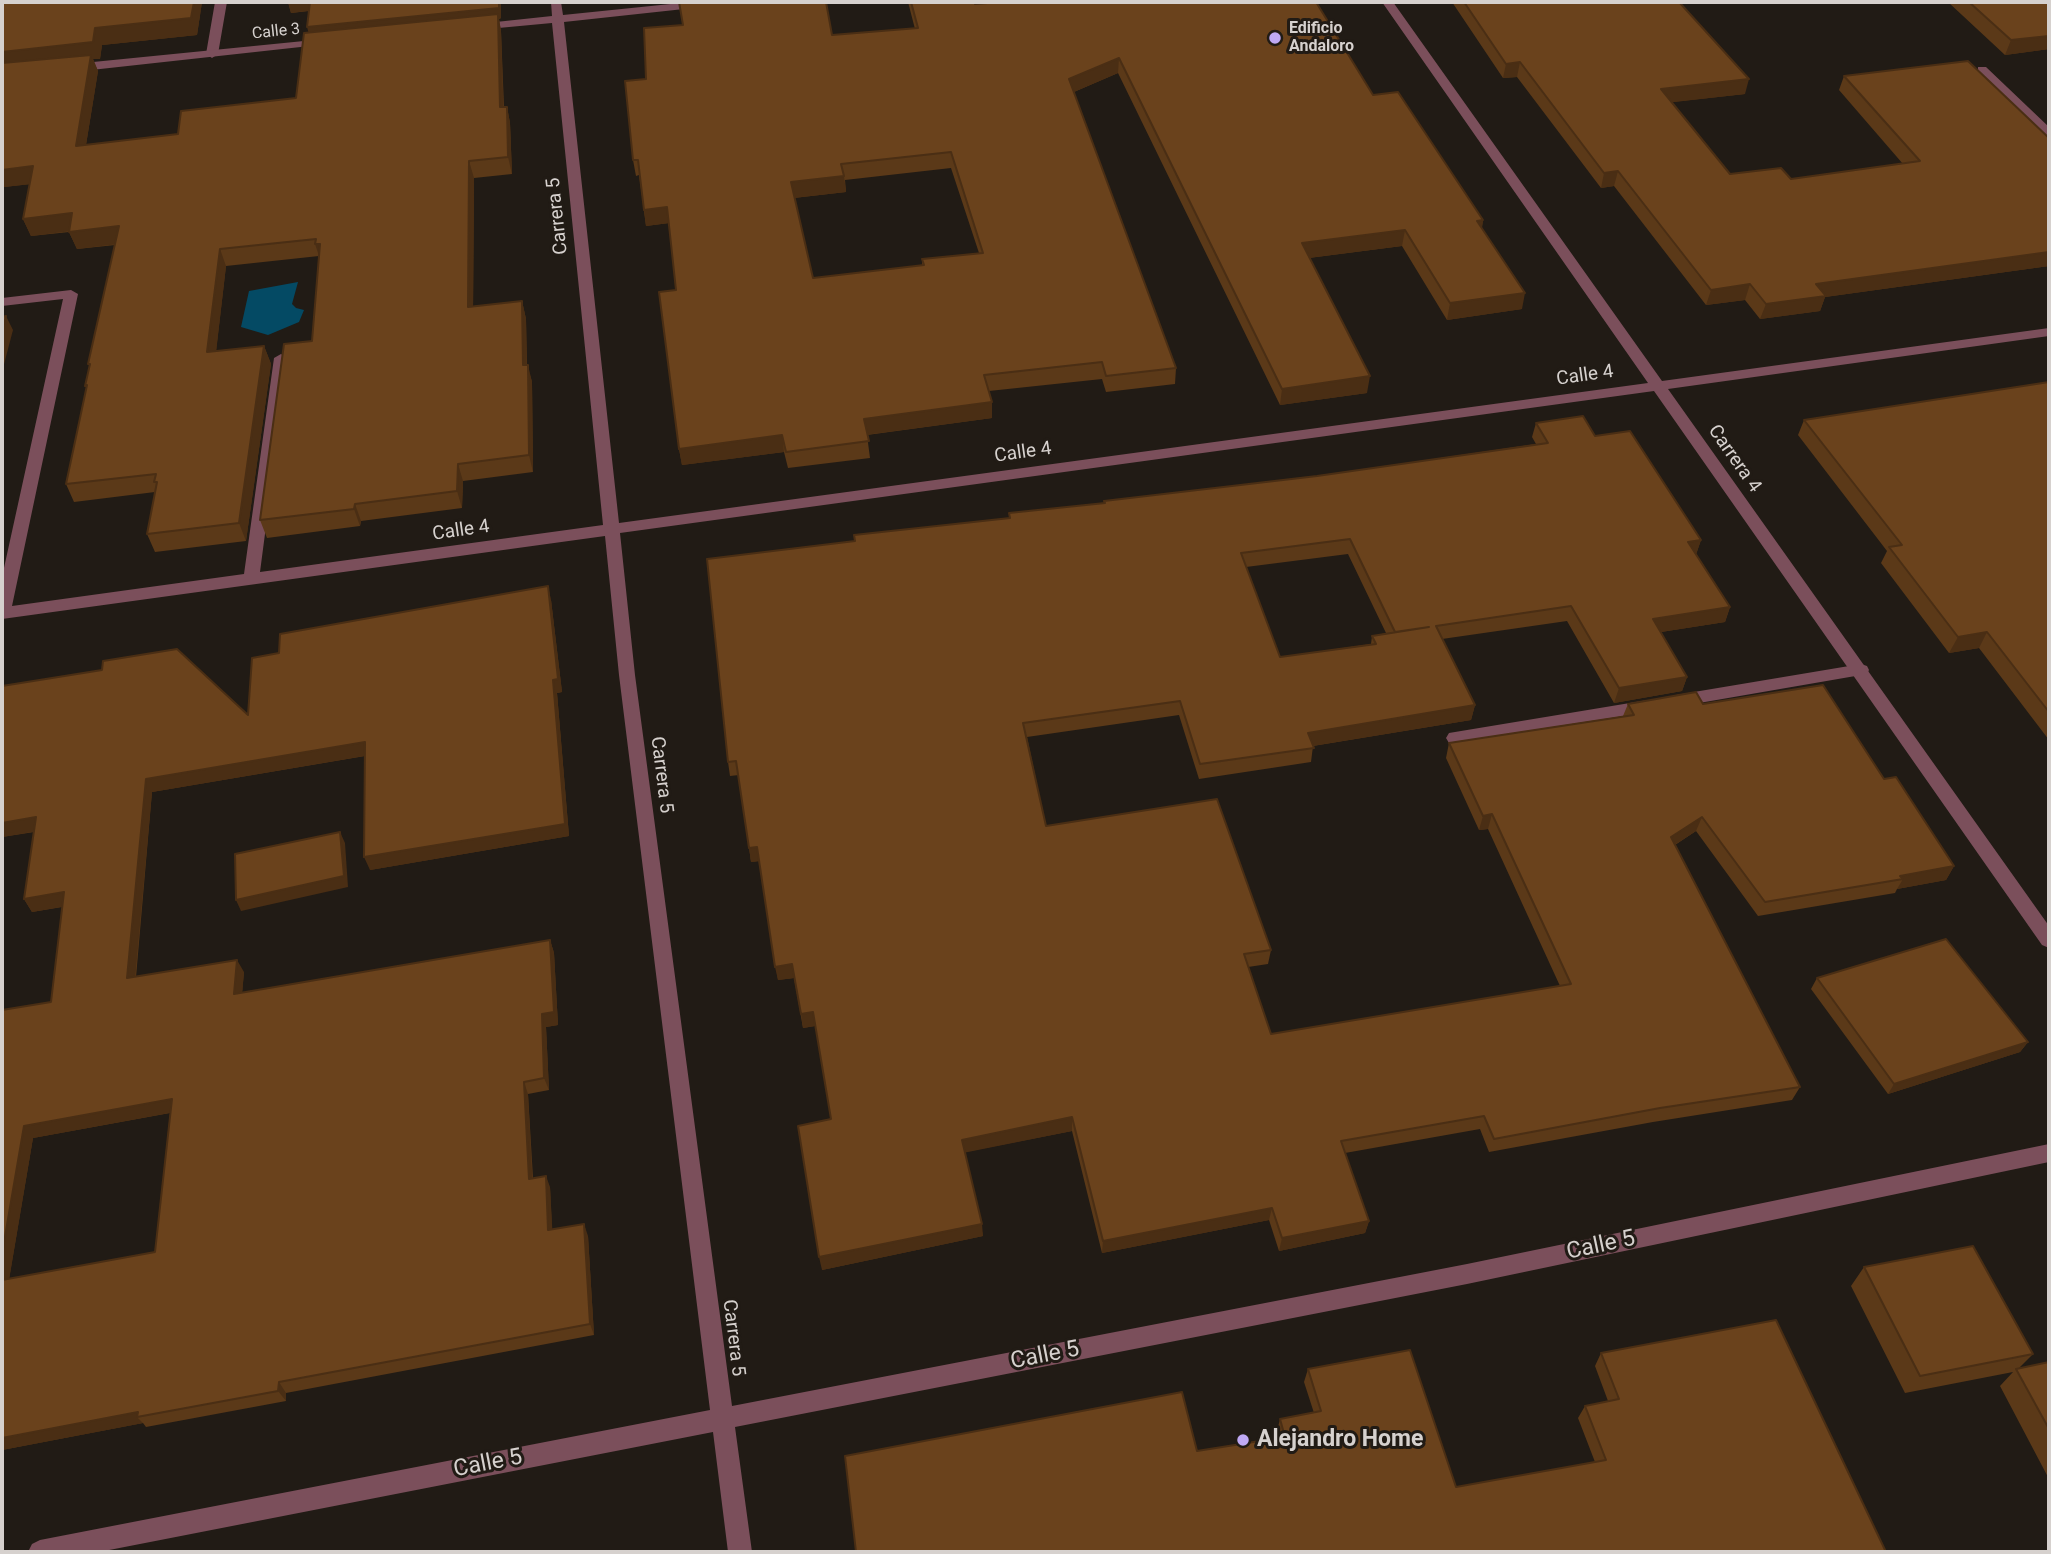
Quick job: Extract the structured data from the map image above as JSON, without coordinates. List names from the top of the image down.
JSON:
{
  "streets": {
    "street": [
      "Calle 3",
      "Carrera 5",
      "Calle 4",
      "Carrera 4",
      "Calle 5"
    ]
  },
  "crossings": [
    ["Carrera 5", "Calle 4"],
    ["Carrera 5", "Calle 5"],
    ["Calle 4", "Carrera 4"]
  ],
  "places": ["Edificio Andaloro", "Alejandro Home"]
}
